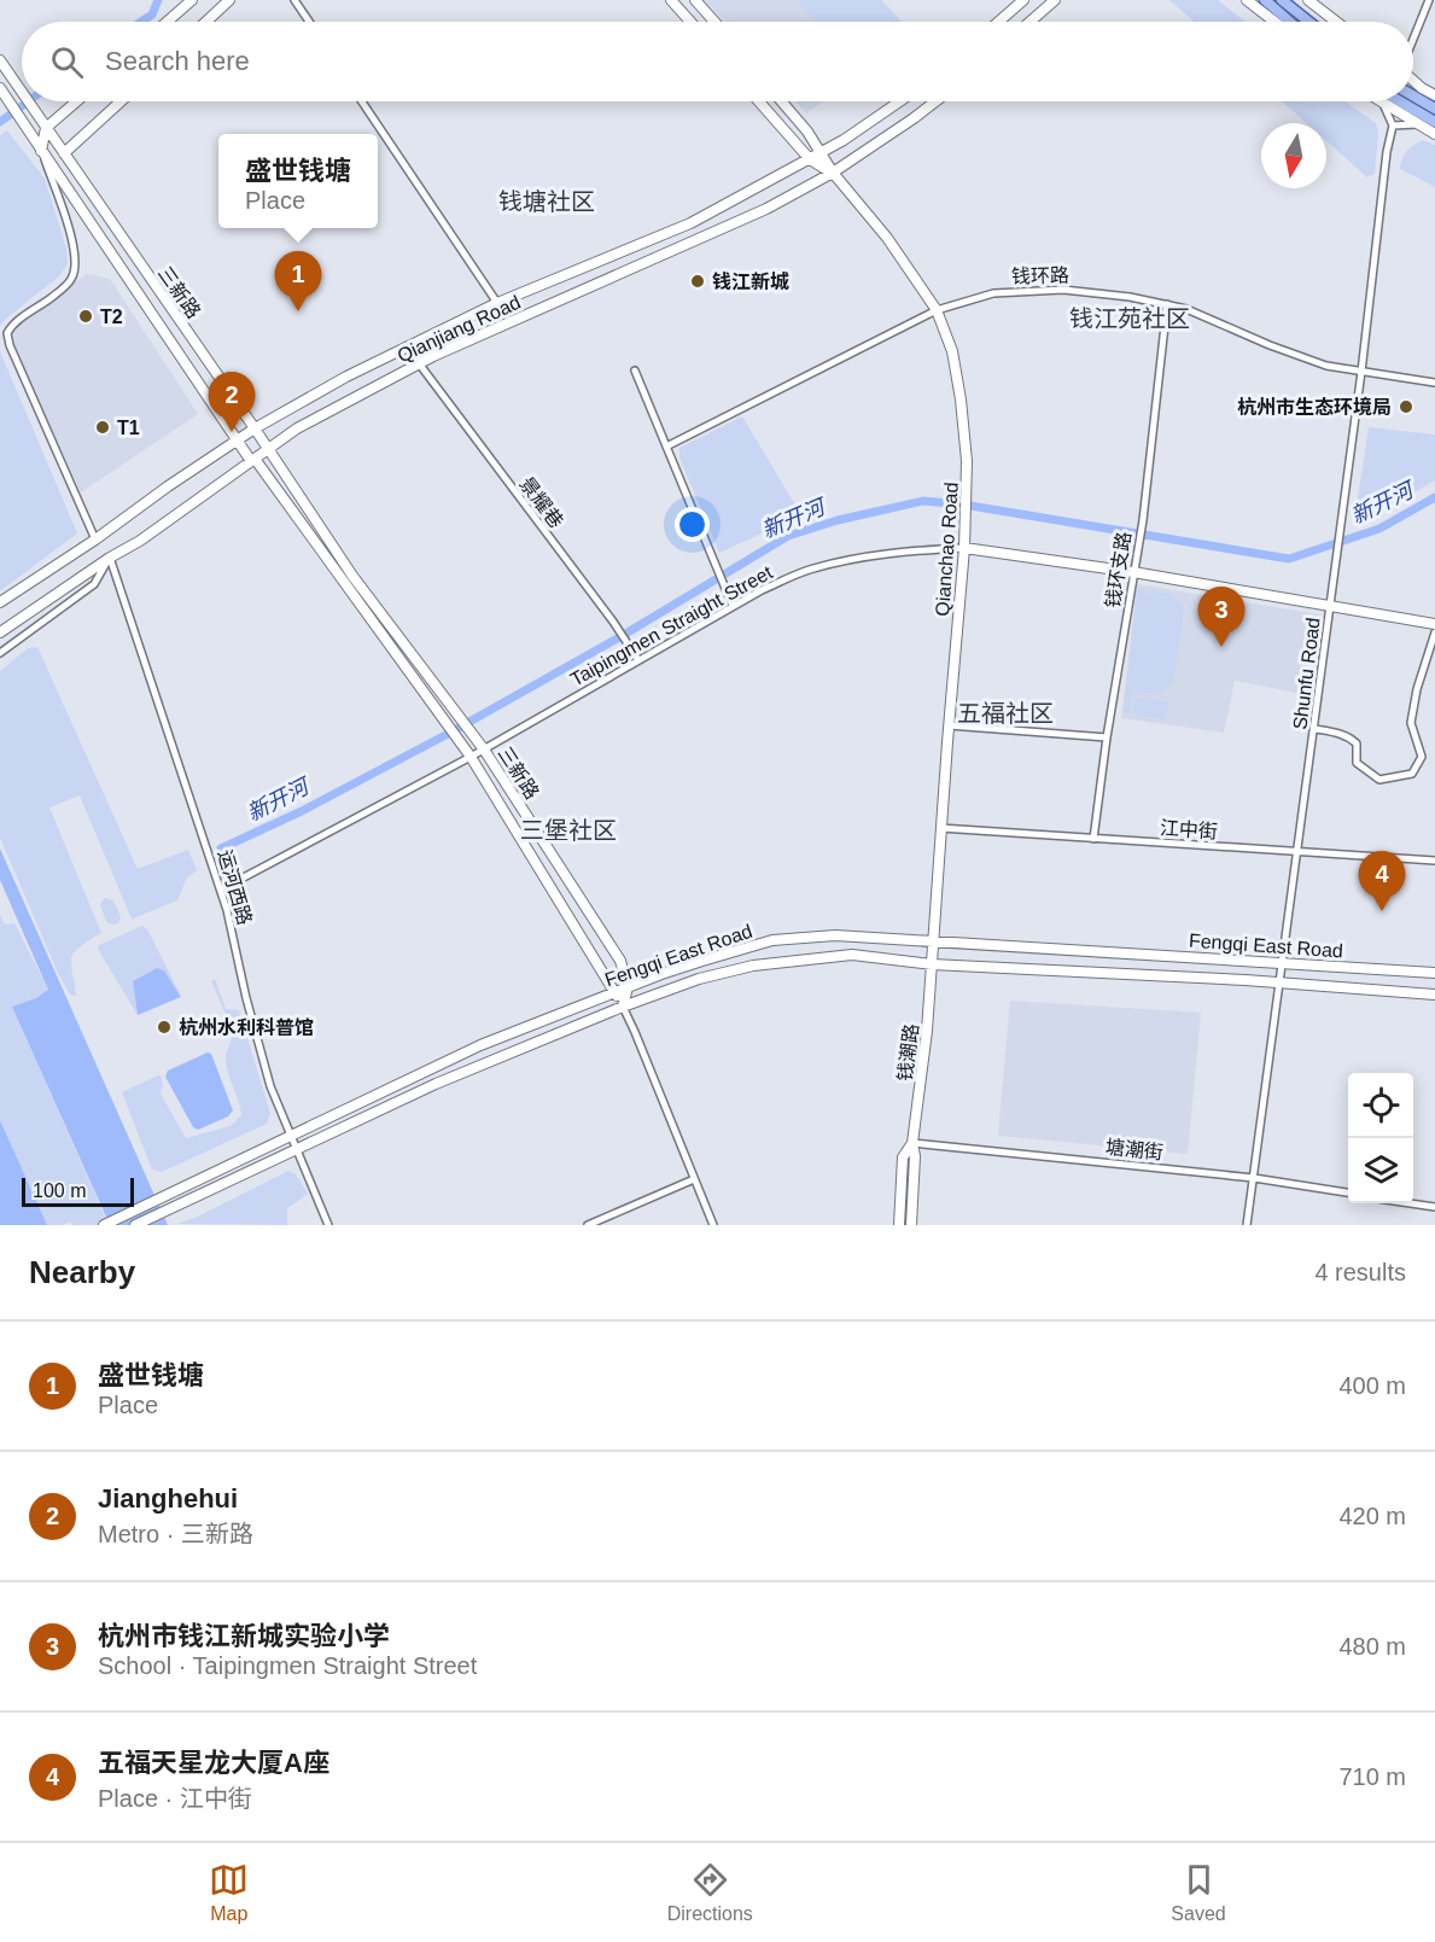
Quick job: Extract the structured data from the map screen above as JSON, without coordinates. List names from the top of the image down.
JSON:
{
  "streets": {
    "main road": [
      "三新路",
      "Qianjiang Road",
      "Qianchao Road",
      "Taipingmen Straight Street",
      "Fengqi East Road",
      "钱潮路"
    ],
    "street": [
      "钱环路",
      "景耀巷",
      "钱环支路",
      "Shunfu Road",
      "江中街",
      "运河西路",
      "塘潮街"
    ]
  },
  "crossings": [
    ["钱环路", "Qianchao Road"],
    ["钱环路", "钱环支路"],
    ["钱环路", "Shunfu Road"],
    ["三新路", "Qianjiang Road"],
    ["三新路", "Taipingmen Straight Street"],
    ["三新路", "Fengqi East Road"],
    ["Qianjiang Road", "景耀巷"],
    ["Qianjiang Road", "Qianchao Road"],
    ["Qianjiang Road", "运河西路"],
    ["景耀巷", "Taipingmen Straight Street"],
    ["Qianchao Road", "Taipingmen Straight Street"],
    ["Qianchao Road", "江中街"],
    ["Qianchao Road", "Fengqi East Road"],
    ["Qianchao Road", "钱潮路"],
    ["钱环支路", "Taipingmen Straight Street"],
    ["钱环支路", "江中街"],
    ["Taipingmen Straight Street", "Shunfu Road"],
    ["Taipingmen Straight Street", "运河西路"],
    ["Shunfu Road", "江中街"],
    ["Shunfu Road", "Fengqi East Road"],
    ["Shunfu Road", "塘潮街"],
    ["运河西路", "Fengqi East Road"],
    ["Fengqi East Road", "钱潮路"],
    ["钱潮路", "塘潮街"]
  ],
  "districts": [
    "钱塘社区",
    "钱江苑社区",
    "五福社区",
    "三堡社区"
  ],
  "water": ["新开河"],
  "places": [
    "钱江新城",
    "T2",
    "杭州市生态环境局",
    "T1",
    "杭州水利科普馆"
  ],
  "scale_bar": "100 m",
  "north": "bottom",
  "page": {
    "search": "Search here",
    "popup": ["盛世钱塘", "Place"],
    "pins": [
      "1",
      "2",
      "3",
      "4"
    ],
    "scale": "100 m",
    "heading": ["Nearby", "4 results"],
    "list": [
      {
        "mark": "1",
        "name": "盛世钱塘",
        "note": "Place",
        "value": "400 m"
      },
      {
        "mark": "2",
        "name": "Jianghehui",
        "note": "Metro · 三新路",
        "value": "420 m"
      },
      {
        "mark": "3",
        "name": "杭州市钱江新城实验小学",
        "note": "School · Taipingmen Straight Street",
        "value": "480 m"
      },
      {
        "mark": "4",
        "name": "五福天星龙大厦A座",
        "note": "Place · 江中街",
        "value": "710 m"
      }
    ],
    "nav": ["Map", "Directions", "Saved"]
  }
}
